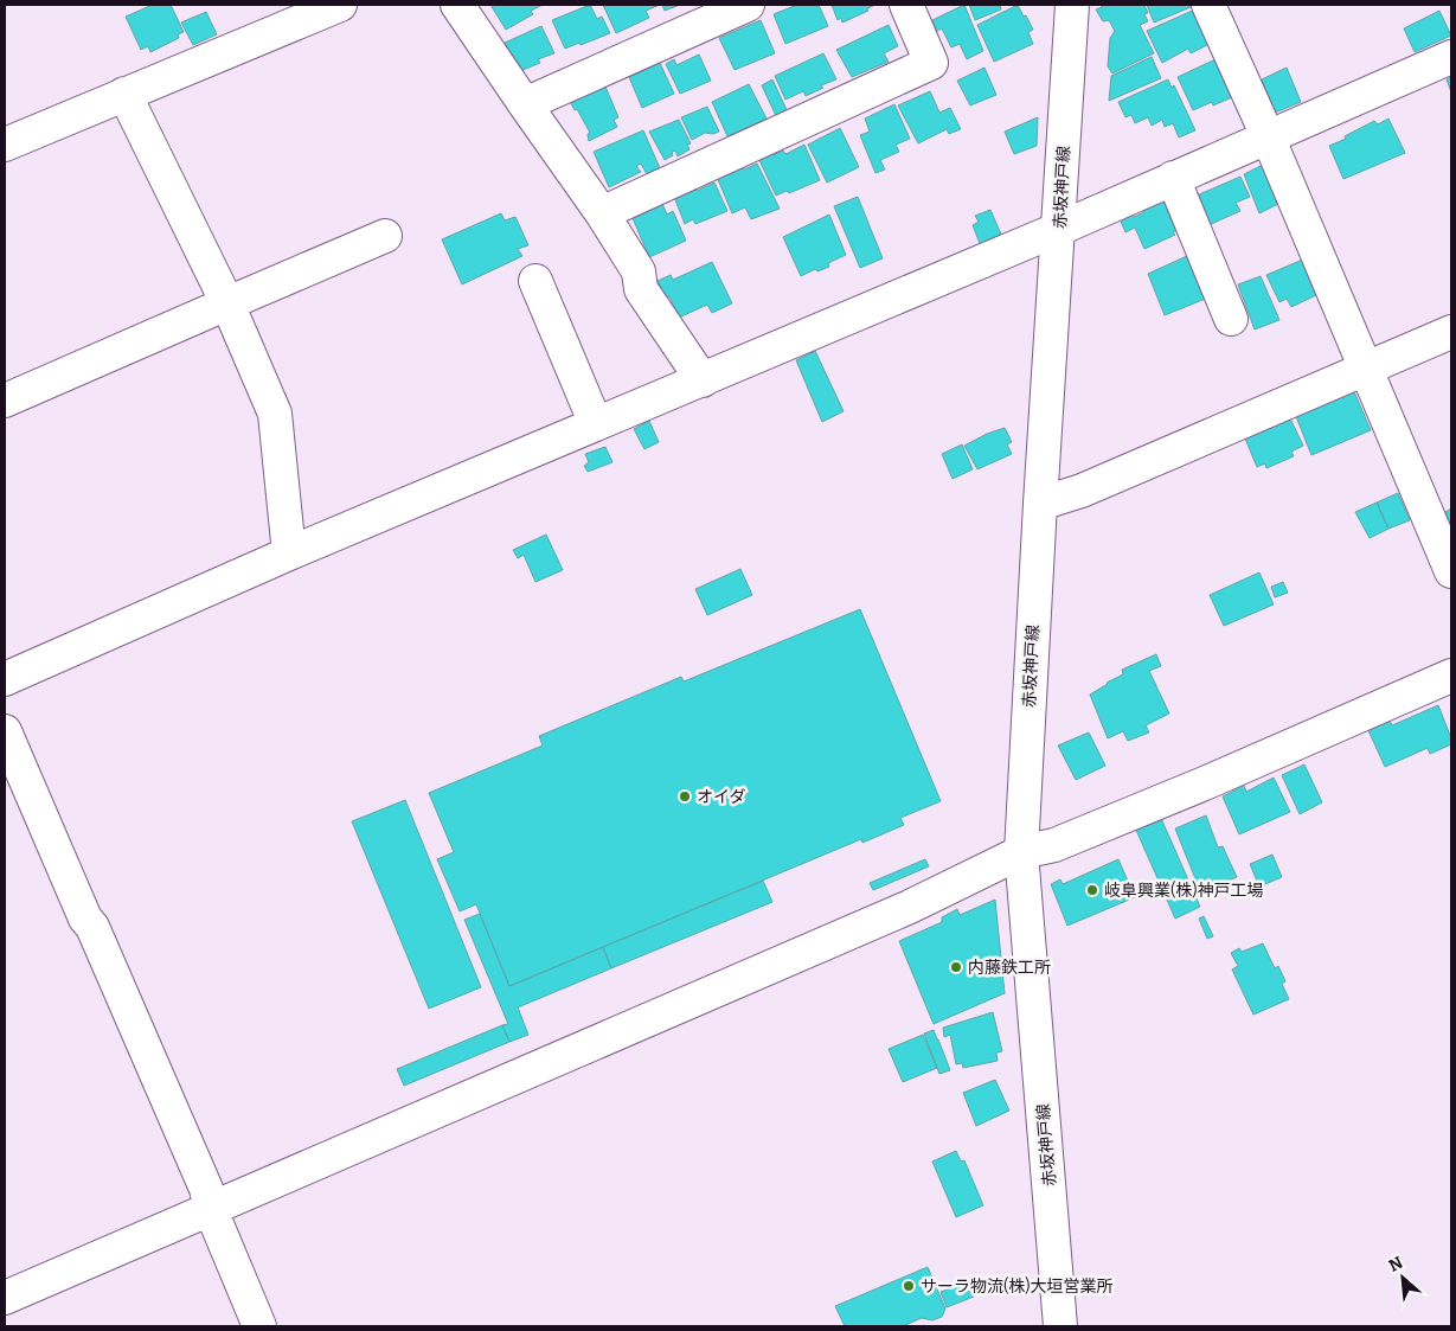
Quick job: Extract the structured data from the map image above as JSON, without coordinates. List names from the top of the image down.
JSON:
{
  "streets": {
    "street": ["赤坂神戸線"]
  },
  "places": [
    "オイダ",
    "岐阜興業(株)神戸工場",
    "内藤鉄工所",
    "サーラ物流(株)大垣営業所"
  ],
  "north": "top left"
}
